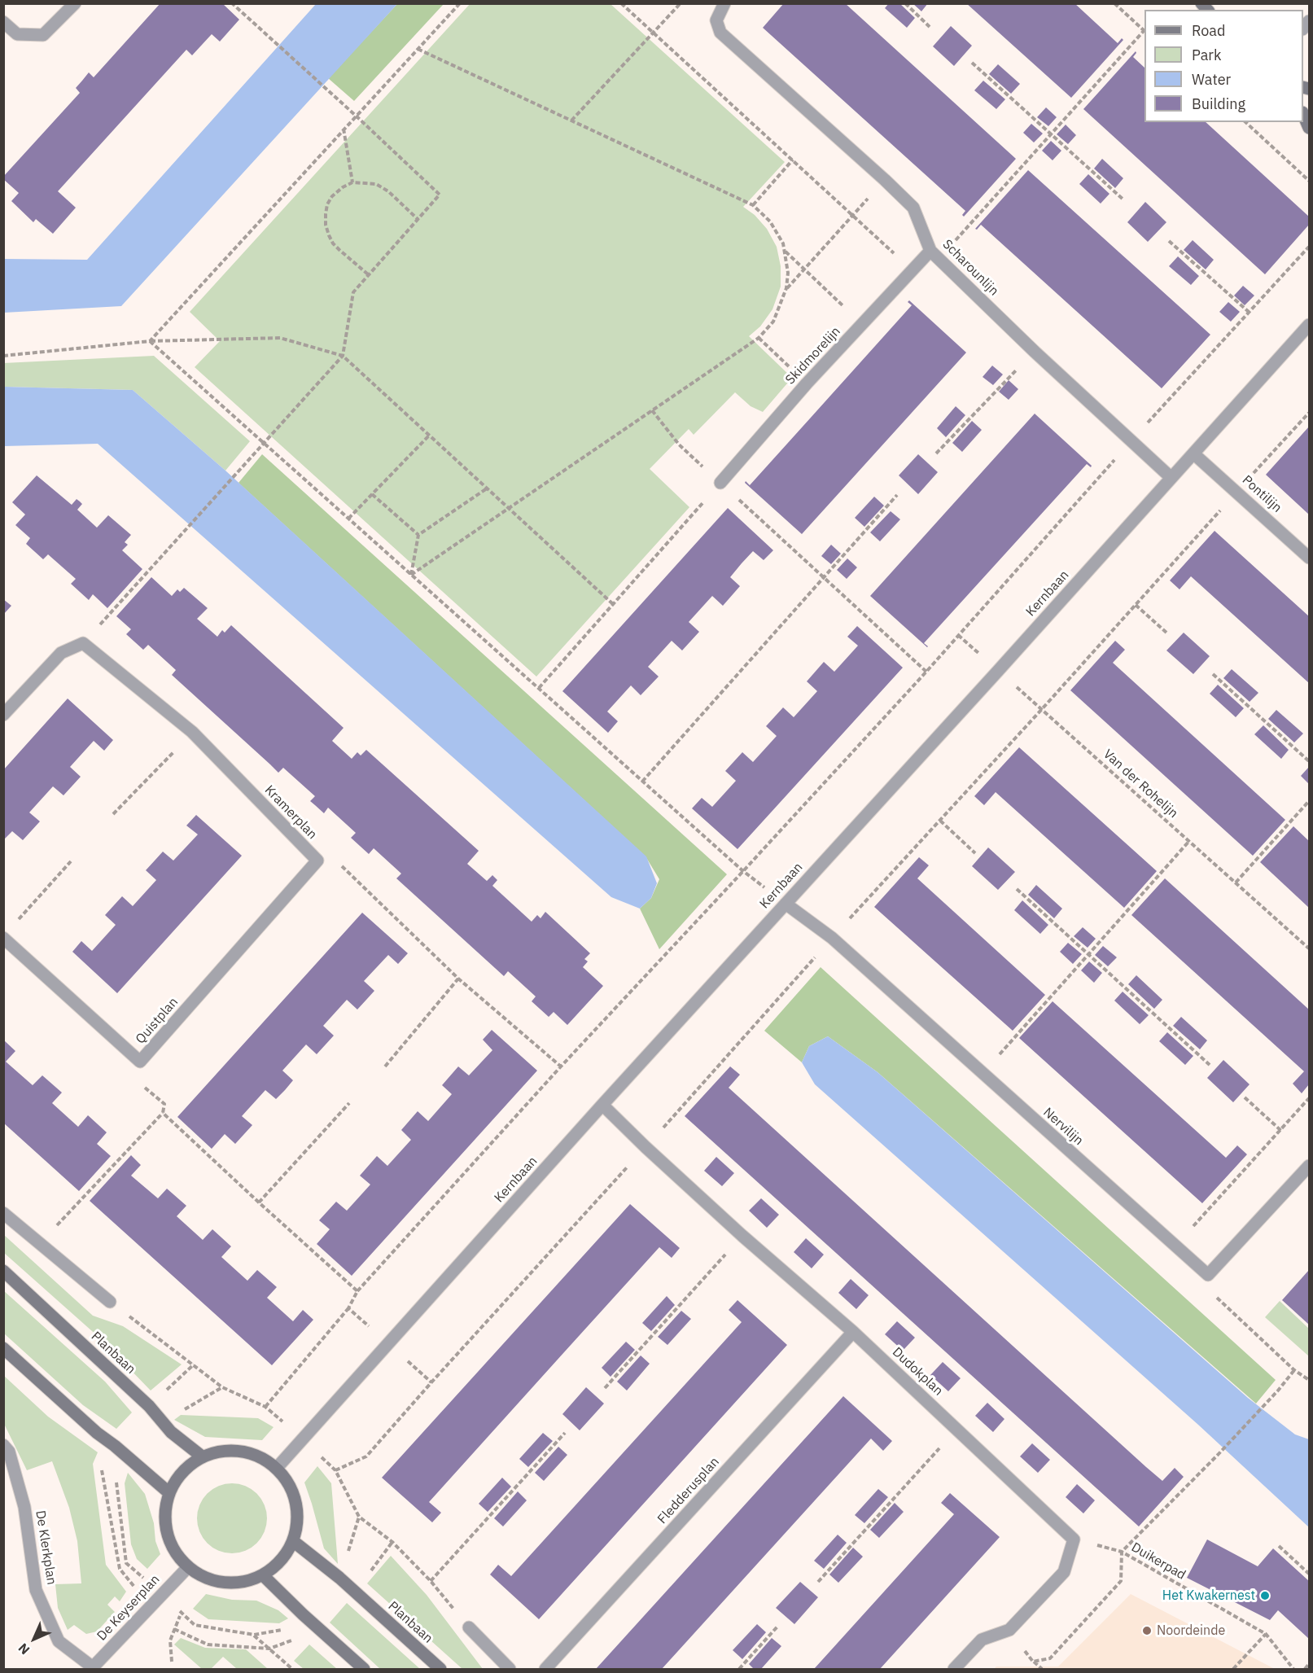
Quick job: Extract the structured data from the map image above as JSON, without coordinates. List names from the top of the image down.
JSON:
{
  "streets": {
    "street": [
      "Scharounlijn",
      "Skidmorelijn",
      "Pontilijn",
      "Kernbaan",
      "Kramerplan",
      "Quistplan",
      "Nervilijn",
      "Planbaan",
      "Dudokplan",
      "Fledderusplan",
      "De Klerkplan",
      "De Keyserplan"
    ],
    "path": ["Van der Rohelijn", "Duikerpad"]
  },
  "crossings": [
    ["Scharounlijn", "Skidmorelijn"],
    ["Scharounlijn", "Kernbaan"],
    ["Pontilijn", "Kernbaan"],
    ["Kernbaan", "Van der Rohelijn"],
    ["Kernbaan", "Nervilijn"],
    ["Kernbaan", "Planbaan"],
    ["Kernbaan", "Dudokplan"],
    ["Kernbaan", "De Keyserplan"],
    ["Kramerplan", "Quistplan"],
    ["Planbaan", "De Keyserplan"],
    ["Dudokplan", "Fledderusplan"],
    ["Dudokplan", "Duikerpad"],
    ["De Klerkplan", "De Keyserplan"]
  ],
  "places": ["Het Kwakernest", "Noordeinde"],
  "legend": [
    "Road",
    "Park",
    "Water",
    "Building"
  ],
  "north": "bottom left"
}
